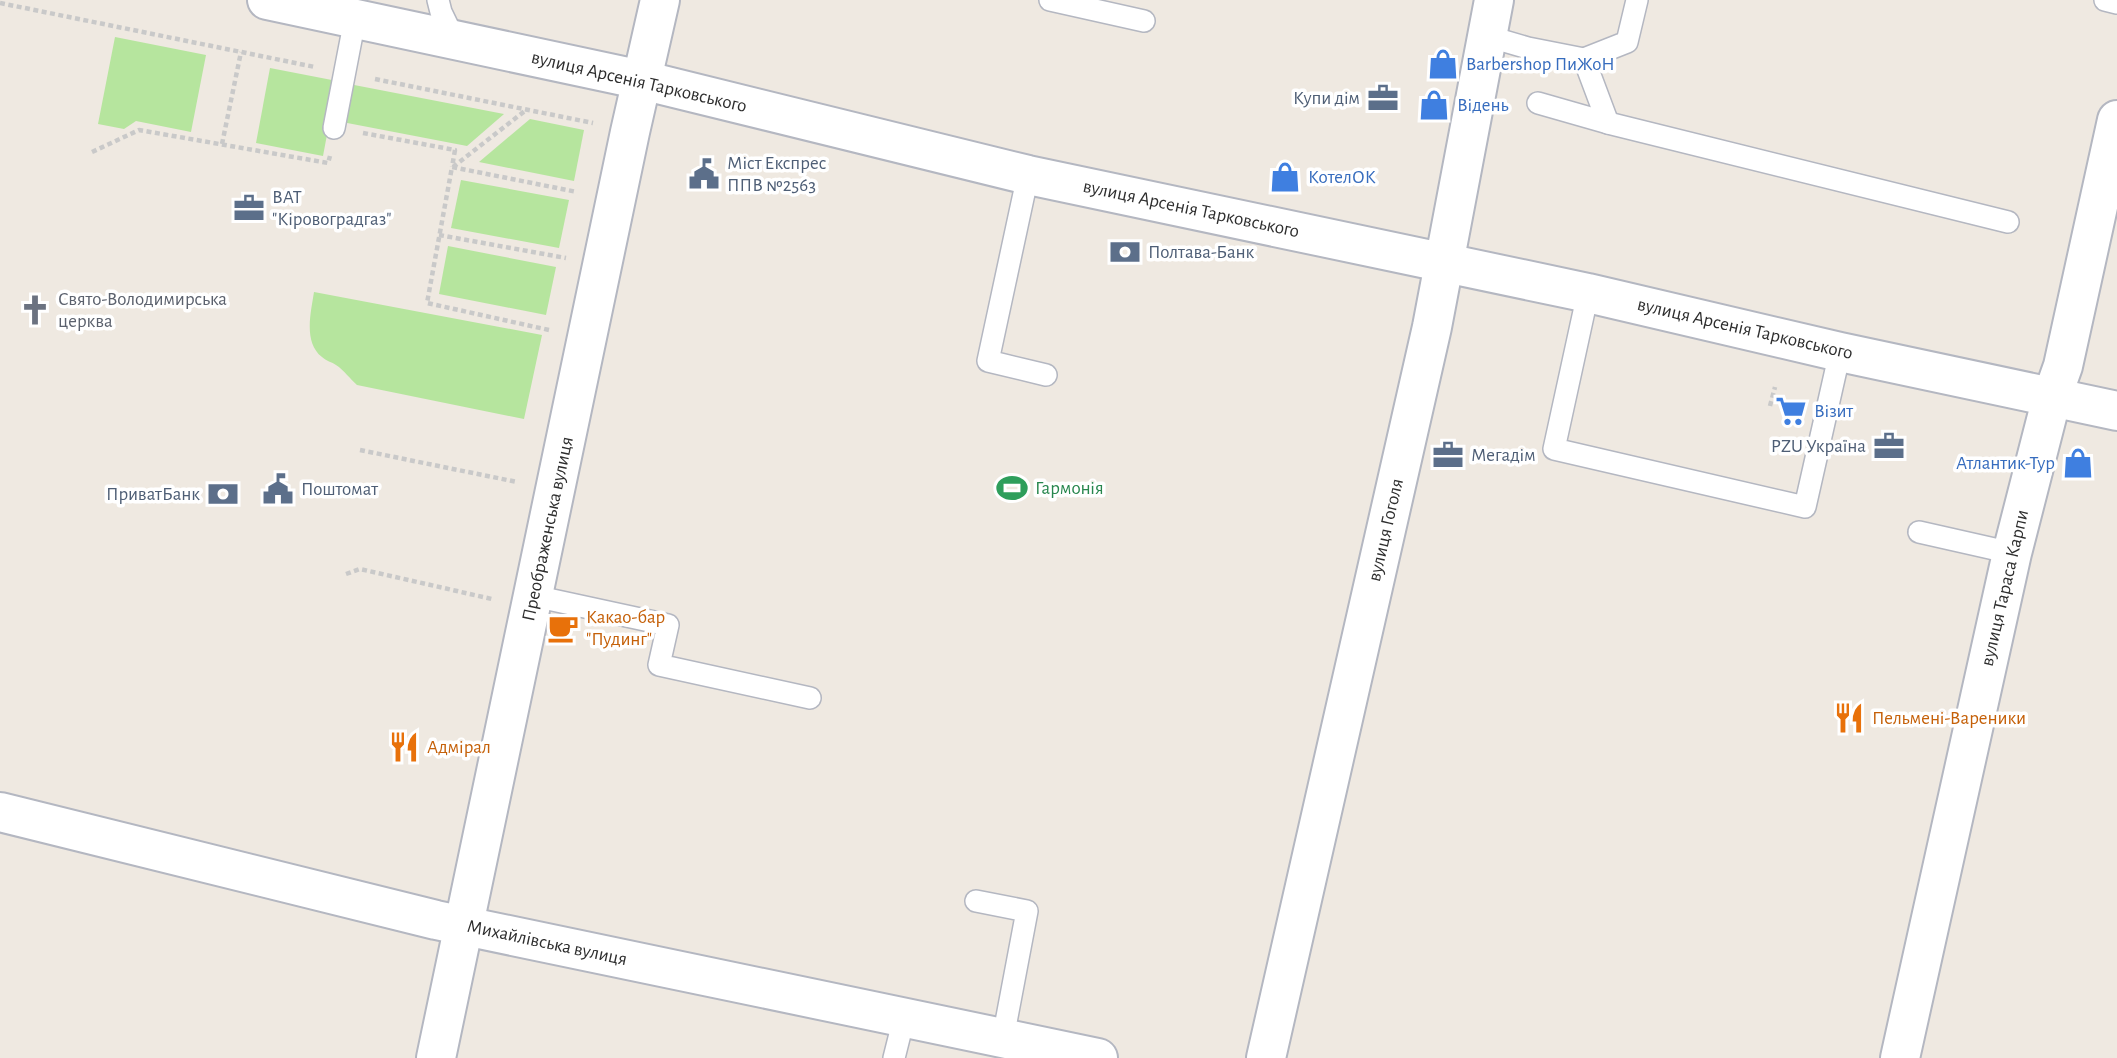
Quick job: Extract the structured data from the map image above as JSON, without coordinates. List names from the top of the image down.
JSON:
{
  "streets": {
    "street": [
      "вулиця Арсенія Тарковського",
      "Преображенська вулиця",
      "вулиця Гоголя",
      "вулиця Тараса Карпи",
      "Михайлівська вулиця"
    ]
  },
  "crossings": [
    ["вулиця Арсенія Тарковського", "Преображенська вулиця"],
    ["вулиця Арсенія Тарковського", "вулиця Гоголя"],
    ["вулиця Арсенія Тарковського", "вулиця Тараса Карпи"],
    ["Преображенська вулиця", "Михайлівська вулиця"]
  ],
  "places": {
    "shop": [
      "Barbershop ПиЖоН",
      "Відень",
      "КотелОК",
      "Атлантик-Тур"
    ],
    "office": [
      "Купи дім",
      "ВАТ \"Кіровоградгаз\"",
      "PZU Україна",
      "Мегадім"
    ],
    "public building": ["Міст Експрес ППВ №2563", "Поштомат"],
    "bank": ["Полтава-Банк", "ПриватБанк"],
    "church": ["Свято-Володимирська церква"],
    "supermarket": ["Візит"],
    "sports": ["Гармонія"],
    "cafe": ["Какао-бар \"Пудинг\""],
    "restaurant": ["Пельмені-Вареники", "Адмірал"]
  }
}
